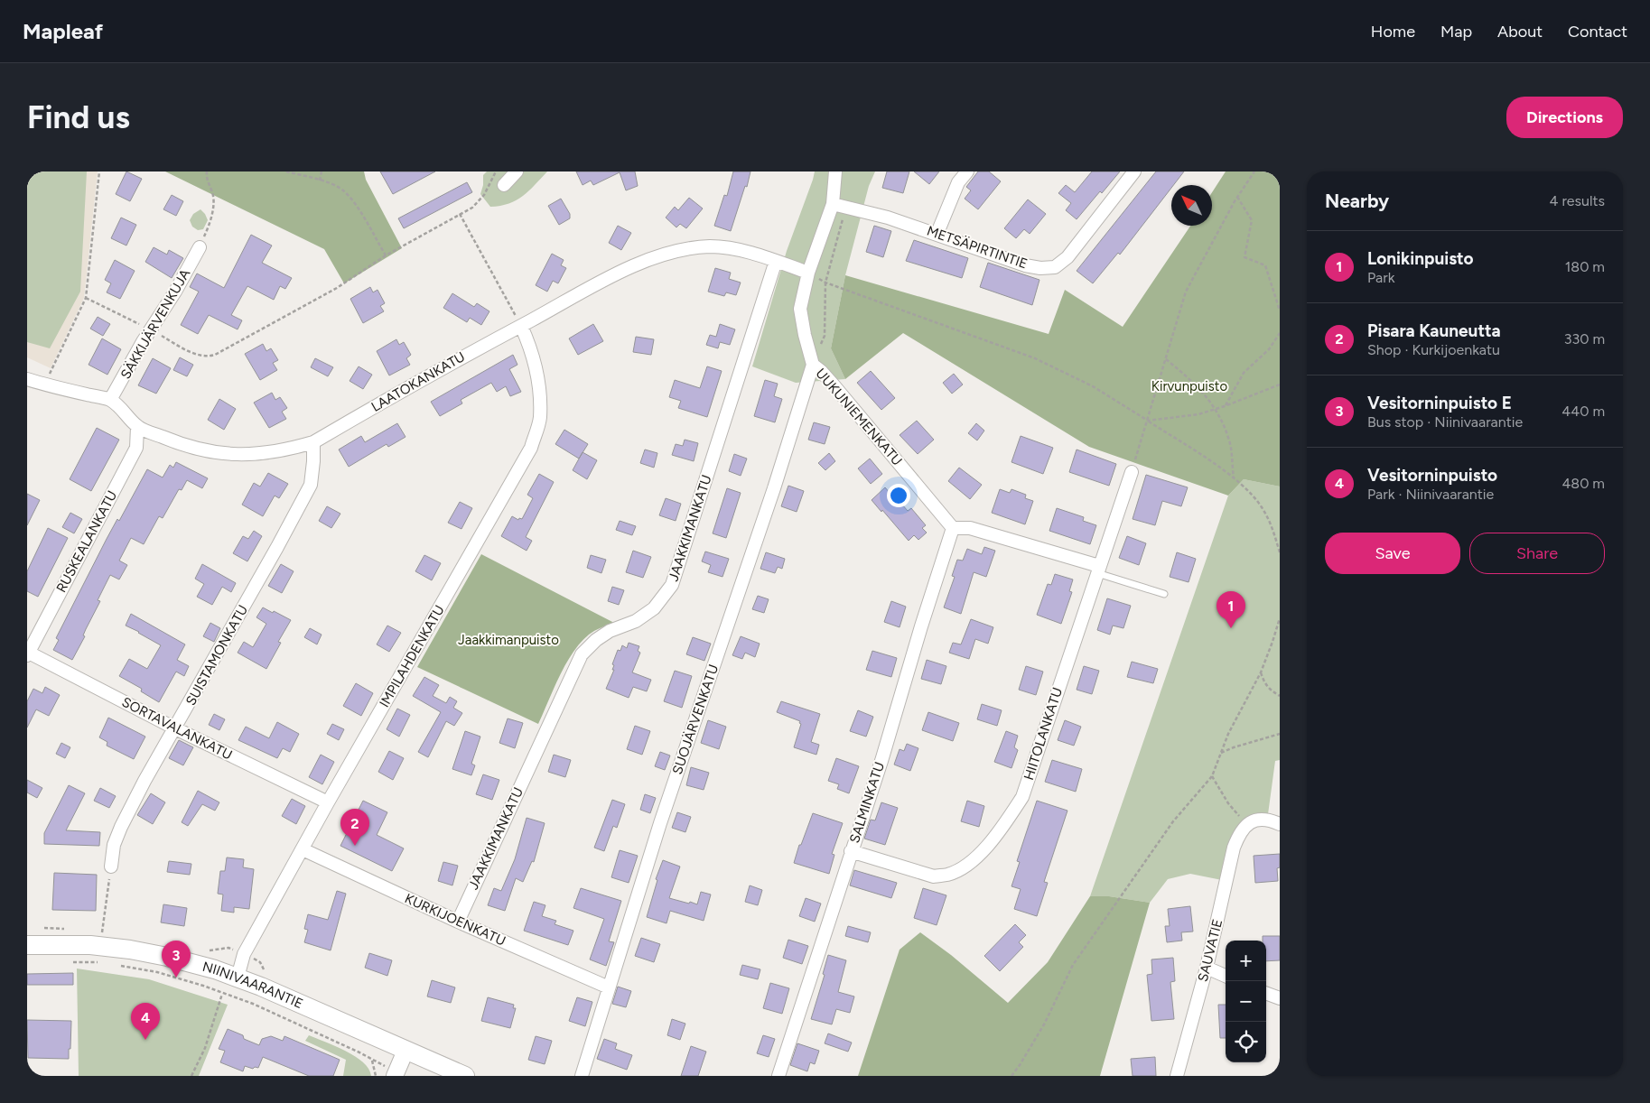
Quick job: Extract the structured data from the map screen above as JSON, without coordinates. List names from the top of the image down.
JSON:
{
  "streets": {
    "main road": ["NIINIVAARANTIE"],
    "street": [
      "METSÄPIRTINTIE",
      "SÄKKIJÄRVENKUJA",
      "LAATOKANKATU",
      "UUKUNIEMENKATU",
      "JAAKKIMANKATU",
      "RUSKEALANKATU",
      "SUISTAMONKATU",
      "IMPILAHDENKATU",
      "SUOJÄRVENKATU",
      "SORTAVALANKATU",
      "HIITOLANKATU",
      "SALMINKATU",
      "KURKIJOENKATU",
      "SAUVATIE"
    ]
  },
  "crossings": [
    ["METSÄPIRTINTIE", "UUKUNIEMENKATU"],
    ["SÄKKIJÄRVENKUJA", "LAATOKANKATU"],
    ["LAATOKANKATU", "UUKUNIEMENKATU"],
    ["LAATOKANKATU", "JAAKKIMANKATU"],
    ["LAATOKANKATU", "RUSKEALANKATU"],
    ["LAATOKANKATU", "SUISTAMONKATU"],
    ["LAATOKANKATU", "IMPILAHDENKATU"],
    ["UUKUNIEMENKATU", "SUOJÄRVENKATU"],
    ["UUKUNIEMENKATU", "SALMINKATU"],
    ["JAAKKIMANKATU", "KURKIJOENKATU"],
    ["RUSKEALANKATU", "SORTAVALANKATU"],
    ["SUISTAMONKATU", "SORTAVALANKATU"],
    ["IMPILAHDENKATU", "SORTAVALANKATU"],
    ["IMPILAHDENKATU", "KURKIJOENKATU"],
    ["IMPILAHDENKATU", "NIINIVAARANTIE"],
    ["SUOJÄRVENKATU", "KURKIJOENKATU"],
    ["HIITOLANKATU", "SALMINKATU"]
  ],
  "parks": ["Kirvunpuisto", "Jaakkimanpuisto"],
  "north": "top left",
  "page": {
    "header": "Mapleaf",
    "nav": [
      "Home",
      "Map",
      "About",
      "Contact"
    ],
    "buttons": [
      "Directions",
      ["Save", "Share"]
    ],
    "title": "Find us",
    "heading": ["Nearby", "4 results"],
    "list": [
      {
        "mark": "1",
        "name": "Lonikinpuisto",
        "note": "Park",
        "value": "180 m"
      },
      {
        "mark": "2",
        "name": "Pisara Kauneutta",
        "note": "Shop · Kurkijoenkatu",
        "value": "330 m"
      },
      {
        "mark": "3",
        "name": "Vesitorninpuisto E",
        "note": "Bus stop · Niinivaarantie",
        "value": "440 m"
      },
      {
        "mark": "4",
        "name": "Vesitorninpuisto",
        "note": "Park · Niinivaarantie",
        "value": "480 m"
      }
    ],
    "pins": [
      "1",
      "2",
      "3",
      "4"
    ],
    "map_buttons": ["+", "−"]
  }
}
